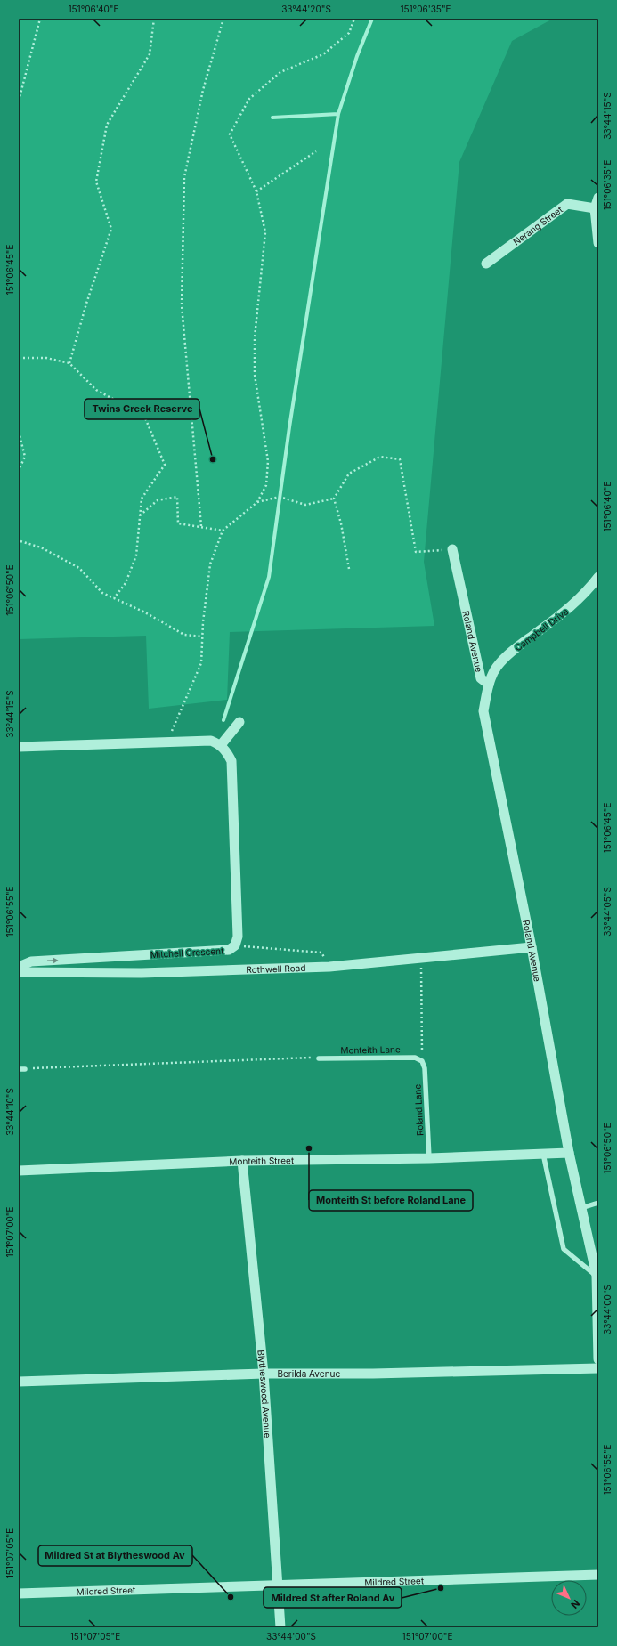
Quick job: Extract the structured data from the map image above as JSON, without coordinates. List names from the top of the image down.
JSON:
{
  "streets": {
    "street": [
      "Nerang Street",
      "Campbell Drive",
      "Roland Avenue",
      "Mitchell Crescent",
      "Rothwell Road",
      "Monteith Street",
      "Berilda Avenue",
      "Blytheswood Avenue",
      "Mildred Street"
    ],
    "lane": ["Monteith Lane", "Roland Lane"]
  },
  "crossings": [
    ["Campbell Drive", "Roland Avenue"],
    ["Roland Avenue", "Rothwell Road"],
    ["Roland Avenue", "Monteith Street"],
    ["Monteith Lane", "Roland Lane"],
    ["Roland Lane", "Monteith Street"],
    ["Monteith Street", "Blytheswood Avenue"],
    ["Berilda Avenue", "Blytheswood Avenue"],
    ["Blytheswood Avenue", "Mildred Street"]
  ],
  "one_way": ["Mitchell Crescent"],
  "places": [
    "Twins Creek Reserve",
    "Monteith St before Roland Lane",
    "Mildred St after Roland Av",
    "Mildred St at Blytheswood Av"
  ],
  "north": "bottom right",
  "coordinates": [
    "151°06'40\"E",
    "33°44'20\"S",
    "151°06'35\"E",
    "33°44'15\"S",
    "151°06'45\"E",
    "151°06'50\"E",
    "151°06'55\"E",
    "33°44'05\"S",
    "33°44'10\"S",
    "151°07'00\"E",
    "33°44'00\"S",
    "151°07'05\"E"
  ]
}
